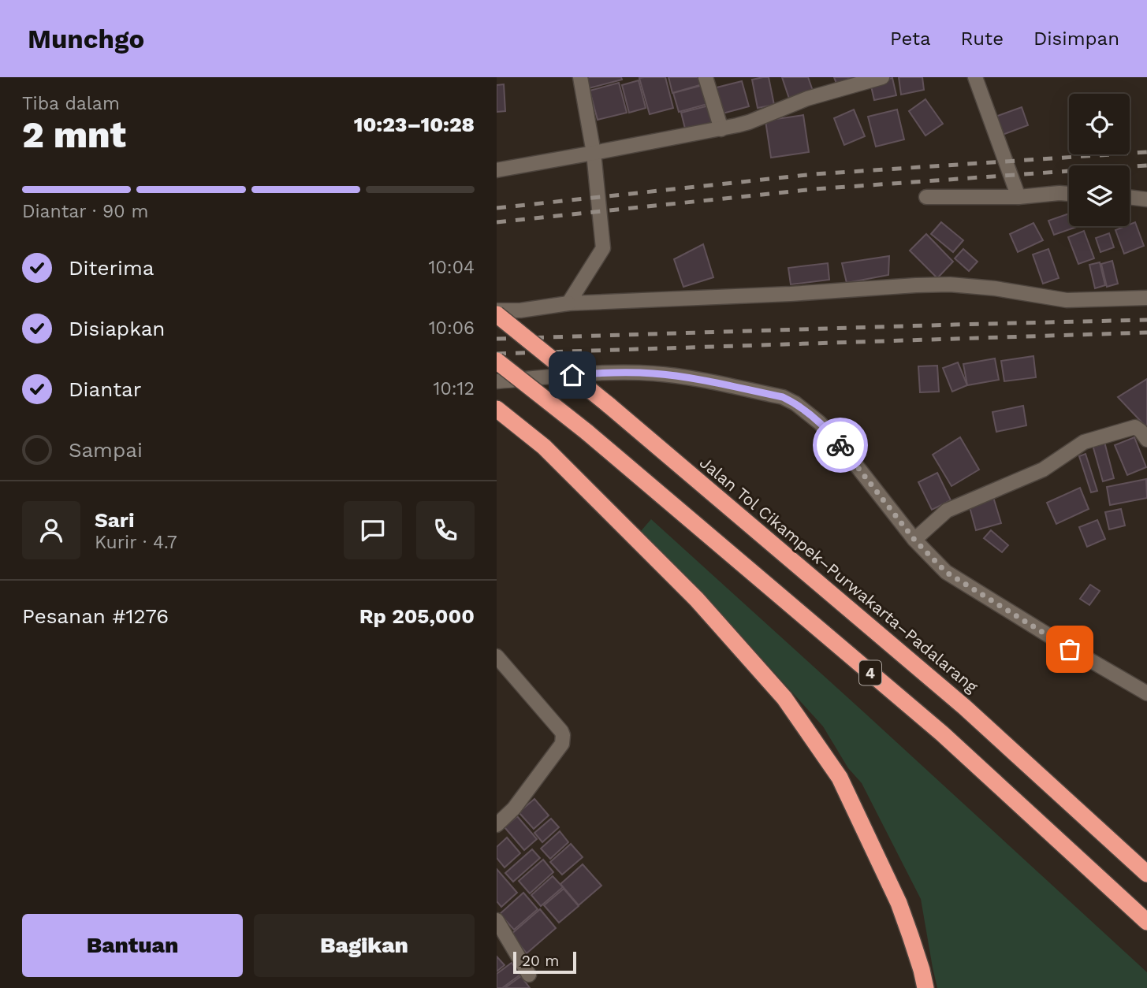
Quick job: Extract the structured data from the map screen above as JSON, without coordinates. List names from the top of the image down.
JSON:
{
  "streets": {
    "highway": ["Jalan Tol Cikampek–Purwakarta–Padalarang", "4"]
  },
  "scale_bar": "20 m",
  "page": {
    "header": "Munchgo",
    "nav": ["Peta", "Rute", "Disimpan"],
    "heading": ["2 mnt", "Tiba dalam", "10:23–10:28"],
    "panel": [
      "Sari",
      "Kurir · 4.7",
      "Pesanan #1276",
      "Rp 205,000"
    ],
    "bar": "Diantar · 90 m",
    "list": [
      ["Diterima", "10:04"],
      ["Disiapkan", "10:06"],
      ["Diantar", "10:12"],
      "Sampai"
    ],
    "buttons": ["Bantuan", "Bagikan"],
    "scale": "20 m"
  }
}
